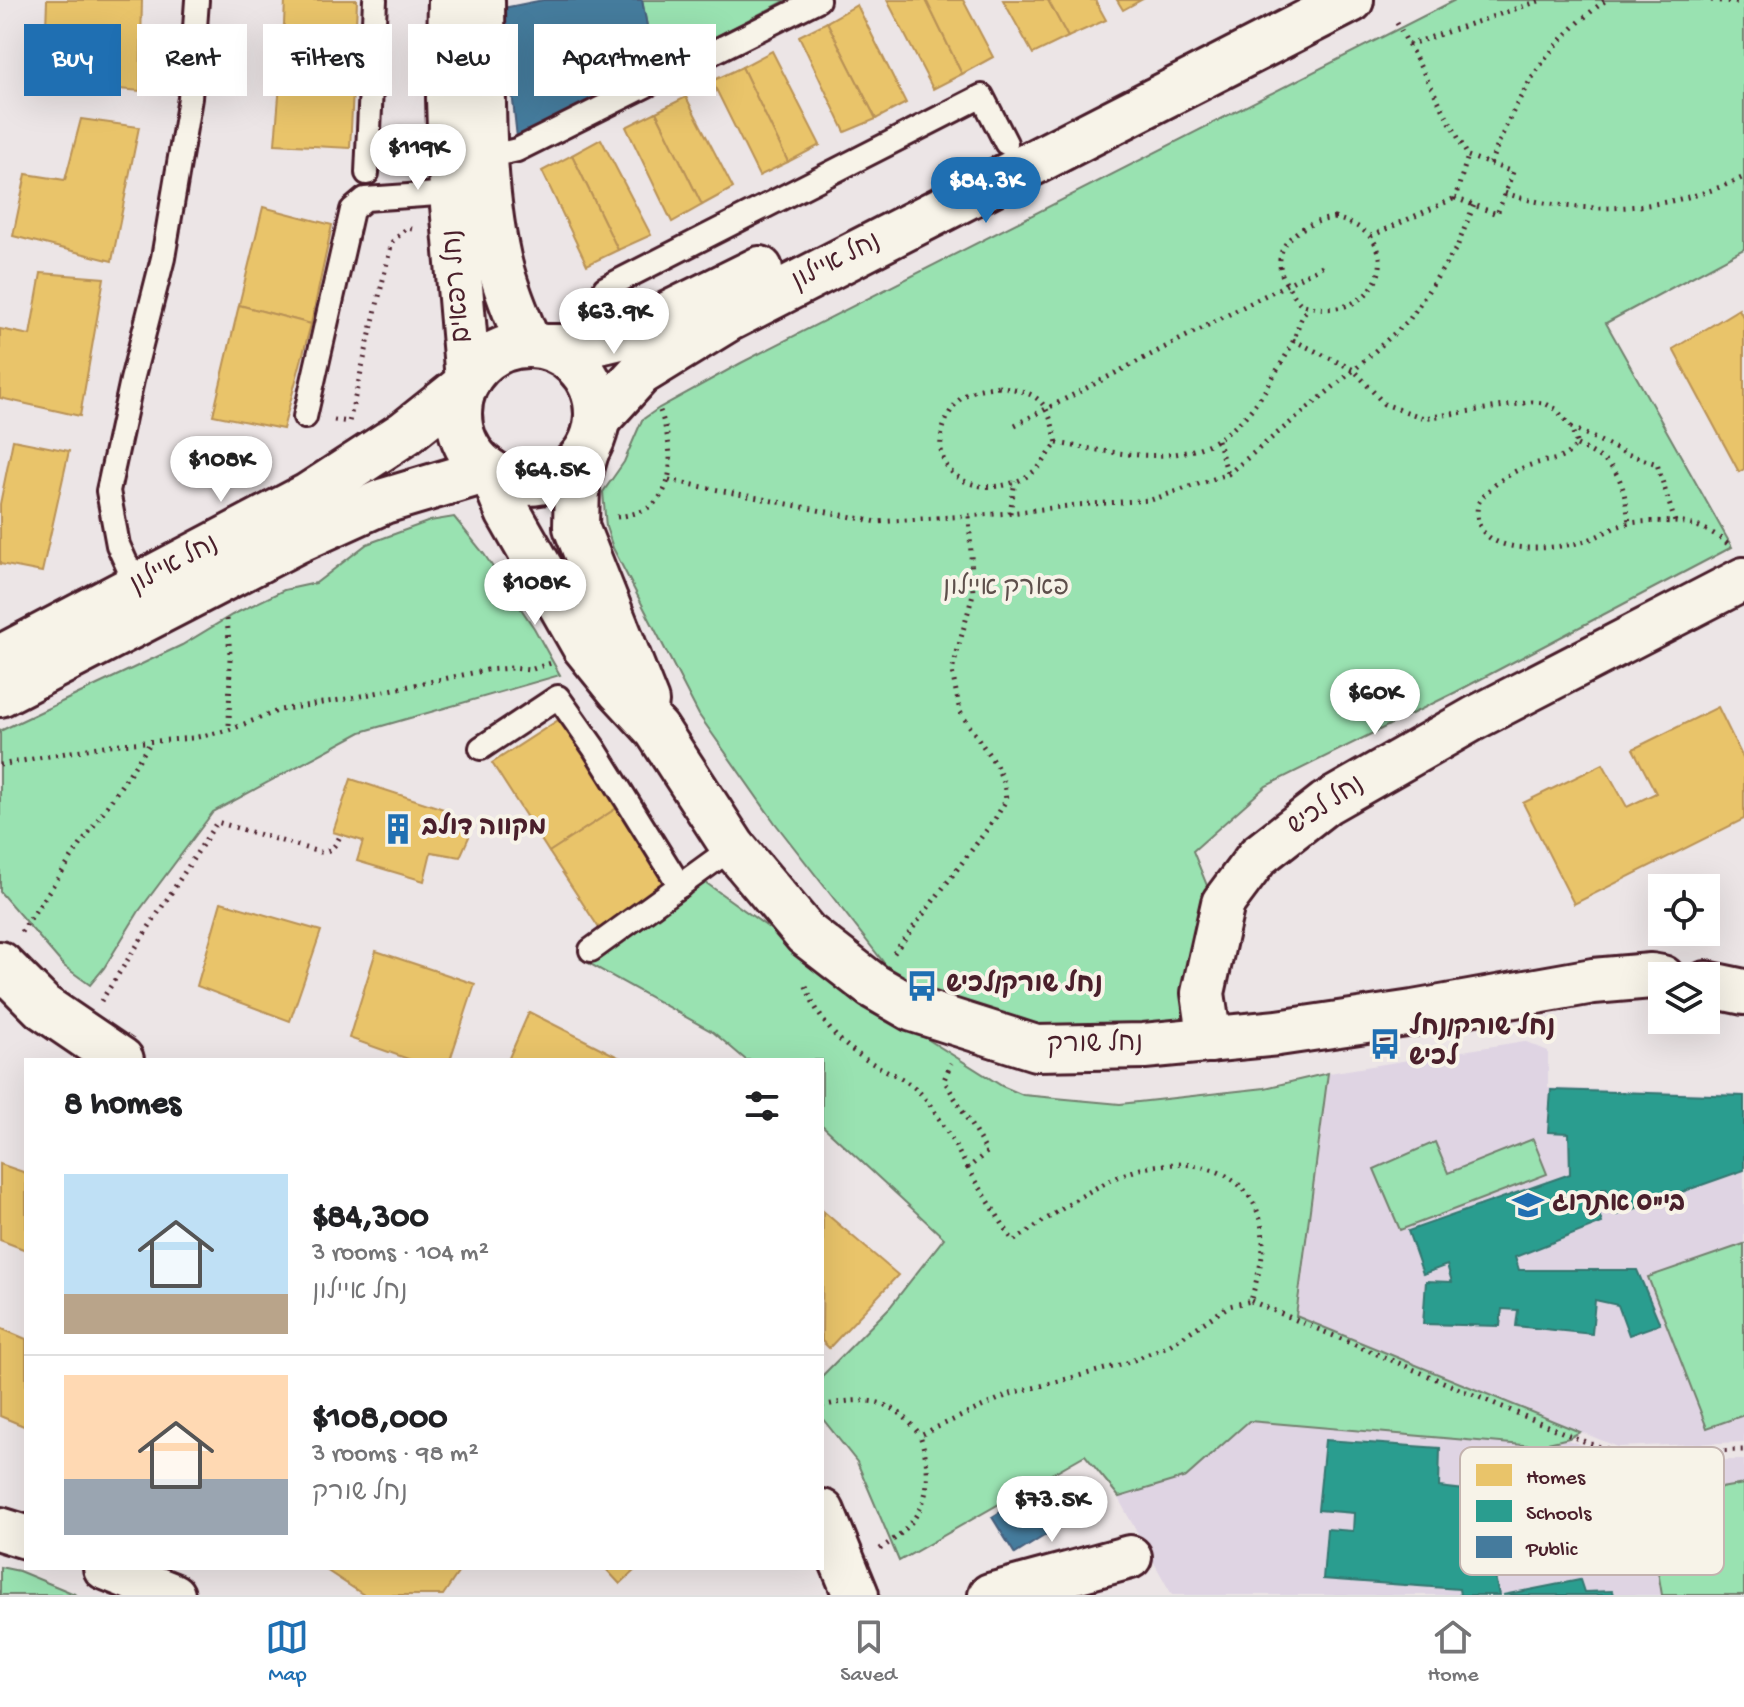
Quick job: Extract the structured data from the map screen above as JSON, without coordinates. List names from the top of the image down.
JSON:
{
  "streets": {
    "street": [
      "נחל איילון",
      "נחל רפאים",
      "נחל לכיש",
      "נחל שורק"
    ]
  },
  "crossings": [
    ["נחל איילון", "נחל רפאים"],
    ["נחל איילון", "נחל שורק"],
    ["נחל רפאים", "נחל שורק"],
    ["נחל לכיש", "נחל שורק"]
  ],
  "parks": ["פארק איילון"],
  "places": {
    "building": ["מקווה דולב"],
    "bus stop": ["נחל שורק/לכיש", "נחל שורק/נחל לכיש"],
    "school or university": ["בי\"ס אתרוג"]
  },
  "legend": ["Homes", "Schools", "Public"],
  "page": {
    "chip": [
      "Buy",
      "Rent",
      "Filters",
      "New",
      "Apartment"
    ],
    "price": [
      "$119K",
      "$84.3K",
      "$63.9K",
      "$108K",
      "$64.5K",
      "$108K",
      "$60K",
      "$73.5K"
    ],
    "heading": "8 homes",
    "list": [
      {
        "name": "$84,300",
        "note": "3 rooms · 104 m² · נחל איילון"
      },
      {
        "name": "$108,000",
        "note": "3 rooms · 98 m² · נחל שורק"
      }
    ],
    "tabs": ["Map", "Saved", "Home"]
  }
}
